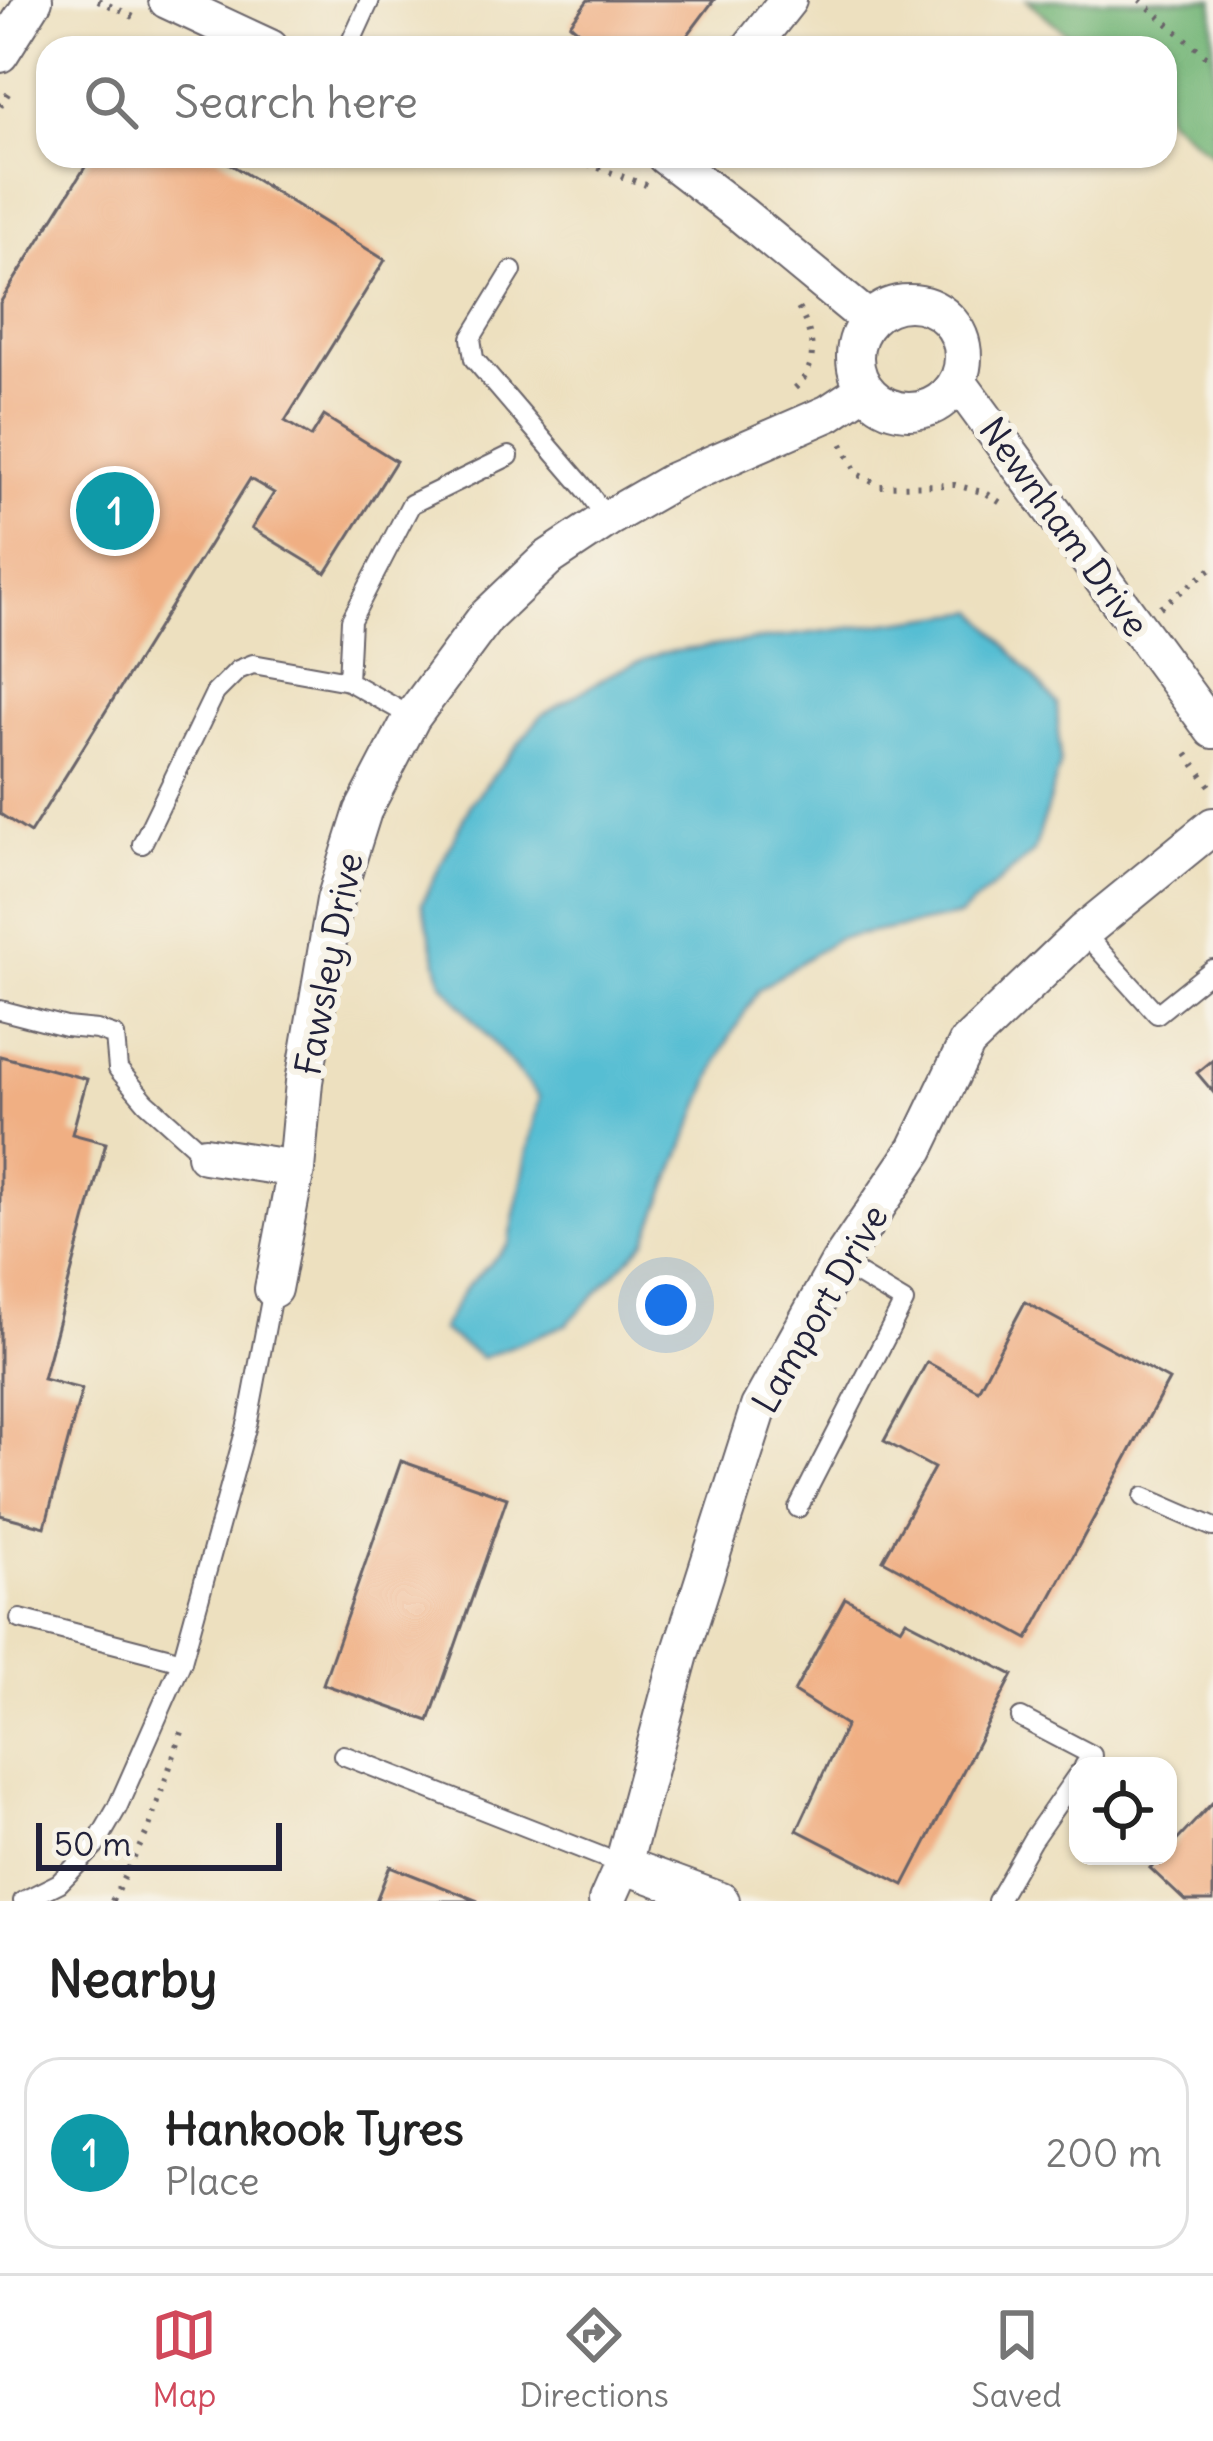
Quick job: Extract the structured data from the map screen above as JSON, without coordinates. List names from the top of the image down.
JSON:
{
  "streets": {
    "street": ["Newnham Drive", "Fawsley Drive", "Lamport Drive"]
  },
  "crossings": [
    ["Newnham Drive", "Fawsley Drive"]
  ],
  "scale_bar": "50 m",
  "page": {
    "search": "Search here",
    "pins": "1",
    "scale": "50 m",
    "heading": "Nearby",
    "list": [
      {
        "mark": "1",
        "name": "Hankook Tyres",
        "note": "Place",
        "value": "200 m"
      }
    ],
    "nav": ["Map", "Directions", "Saved"]
  }
}
